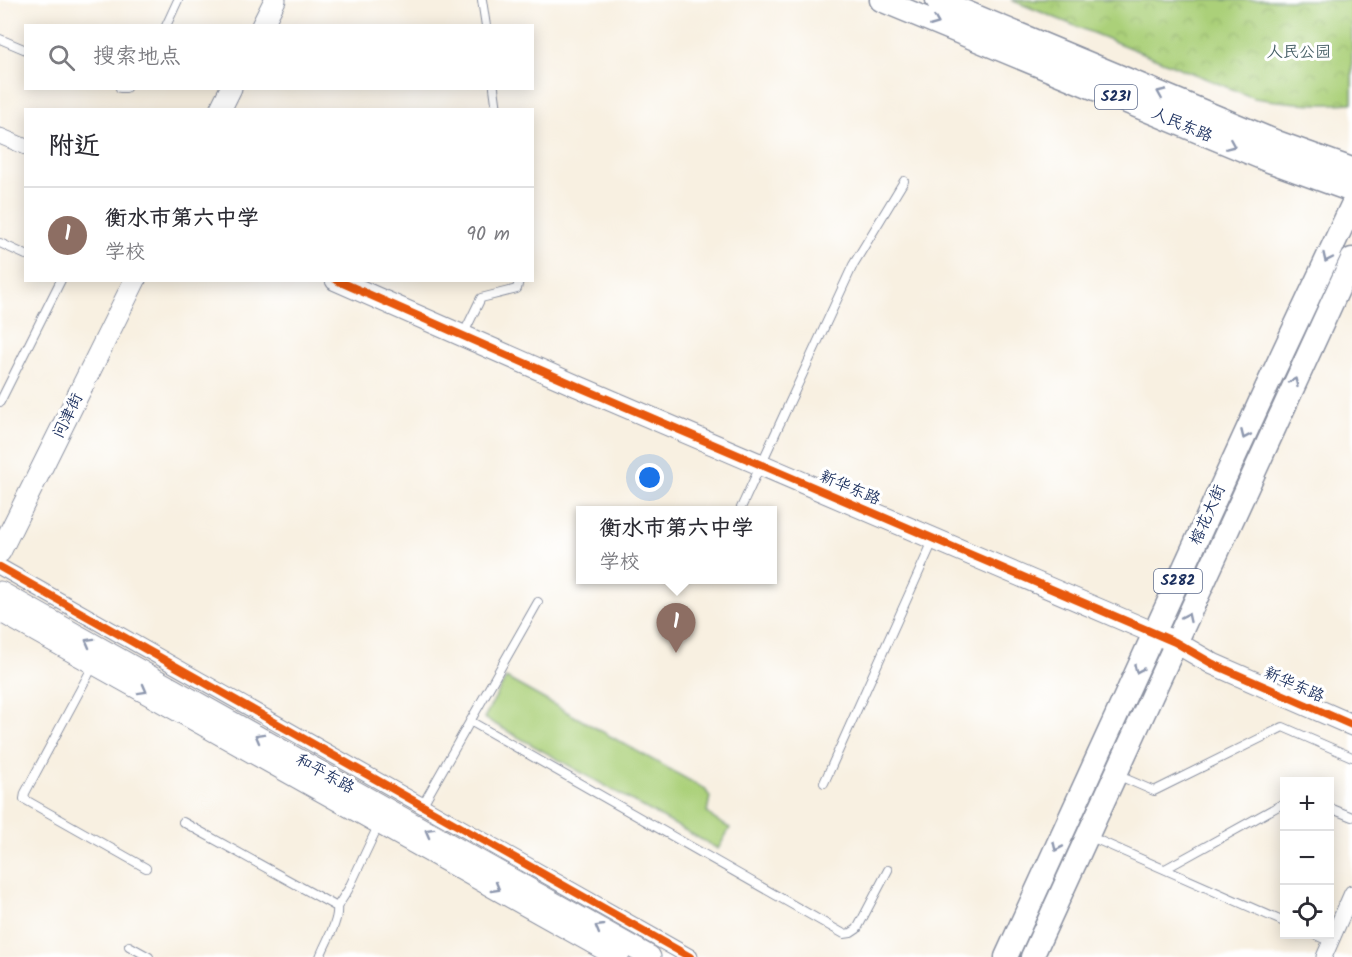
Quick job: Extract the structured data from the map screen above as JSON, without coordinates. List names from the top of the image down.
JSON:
{
  "streets": {
    "main road": [
      "S231",
      "人民东路",
      "榕花大街",
      "S282"
    ],
    "street": ["问津街", "新华东路", "和平东路"]
  },
  "crossings": [
    ["新华东路", "榕花大街"]
  ],
  "parks": ["人民公园"],
  "page": {
    "search": "搜索地点",
    "heading": "附近",
    "list": [
      {
        "mark": "1",
        "name": "衡水市第六中学",
        "note": "学校",
        "value": "90 m"
      }
    ],
    "popup": ["衡水市第六中学", "学校"],
    "pins": "1",
    "map_buttons": ["+", "−"]
  }
}
